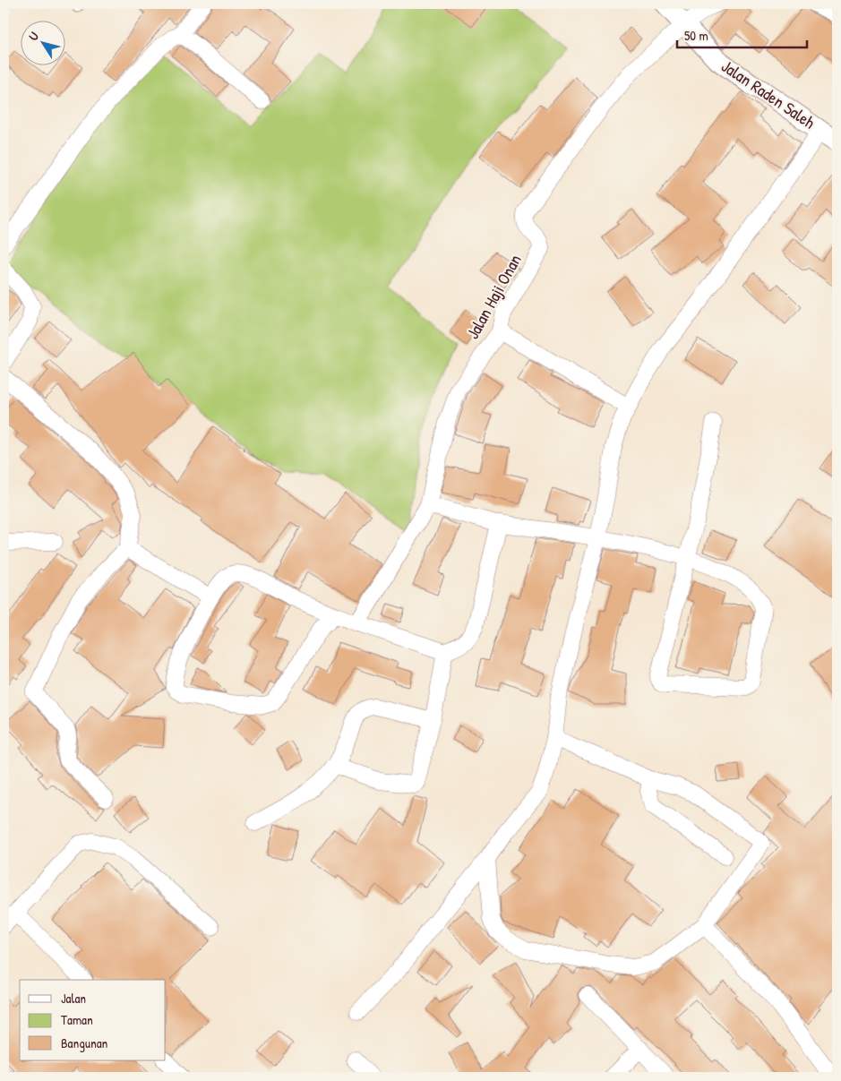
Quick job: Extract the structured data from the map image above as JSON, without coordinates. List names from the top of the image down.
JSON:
{
  "streets": {
    "street": ["Jalan Raden Saleh", "Jalan Haji Onan"]
  },
  "crossings": [
    ["Jalan Raden Saleh", "Jalan Haji Onan"]
  ],
  "legend": ["Jalan", "Taman", "Bangunan"],
  "scale_bar": "50 m",
  "north": "top left"
}
